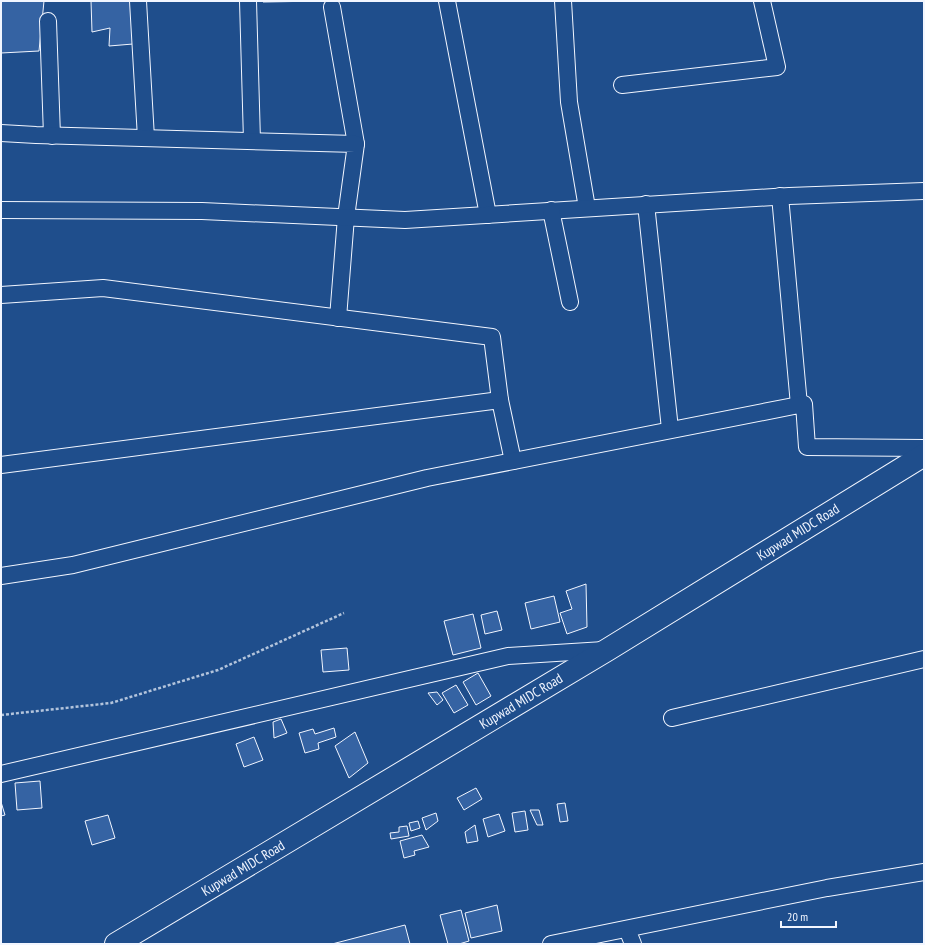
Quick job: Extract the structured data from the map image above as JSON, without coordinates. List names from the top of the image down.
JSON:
{
  "streets": {
    "main road": ["Kupwad MIDC Road"]
  },
  "scale_bar": "20 m"
}
